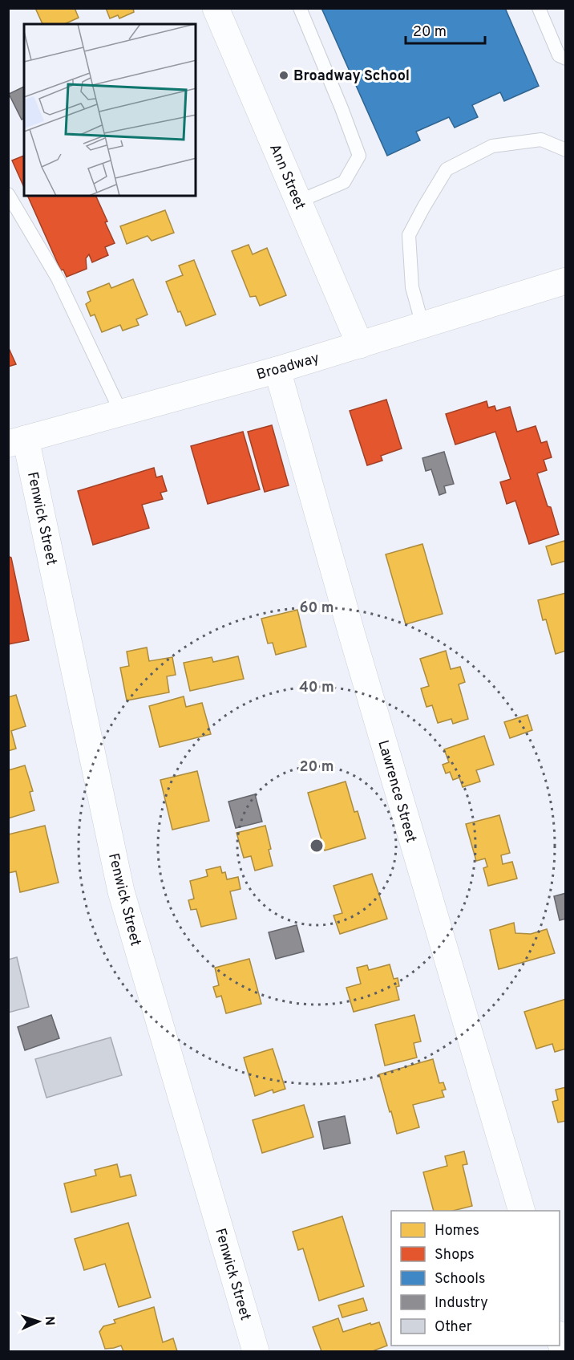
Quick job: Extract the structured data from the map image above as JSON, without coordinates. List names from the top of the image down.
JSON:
{
  "streets": {
    "street": [
      "Ann Street",
      "Broadway",
      "Fenwick Street",
      "Lawrence Street"
    ]
  },
  "crossings": [
    ["Ann Street", "Broadway"],
    ["Broadway", "Fenwick Street"],
    ["Broadway", "Lawrence Street"]
  ],
  "places": ["Broadway School"],
  "legend": [
    "Homes",
    "Shops",
    "Schools",
    "Industry",
    "Other"
  ],
  "scale_bar": "20 m",
  "north": "right",
  "rings": ["60 m", "40 m", "20 m"]
}
